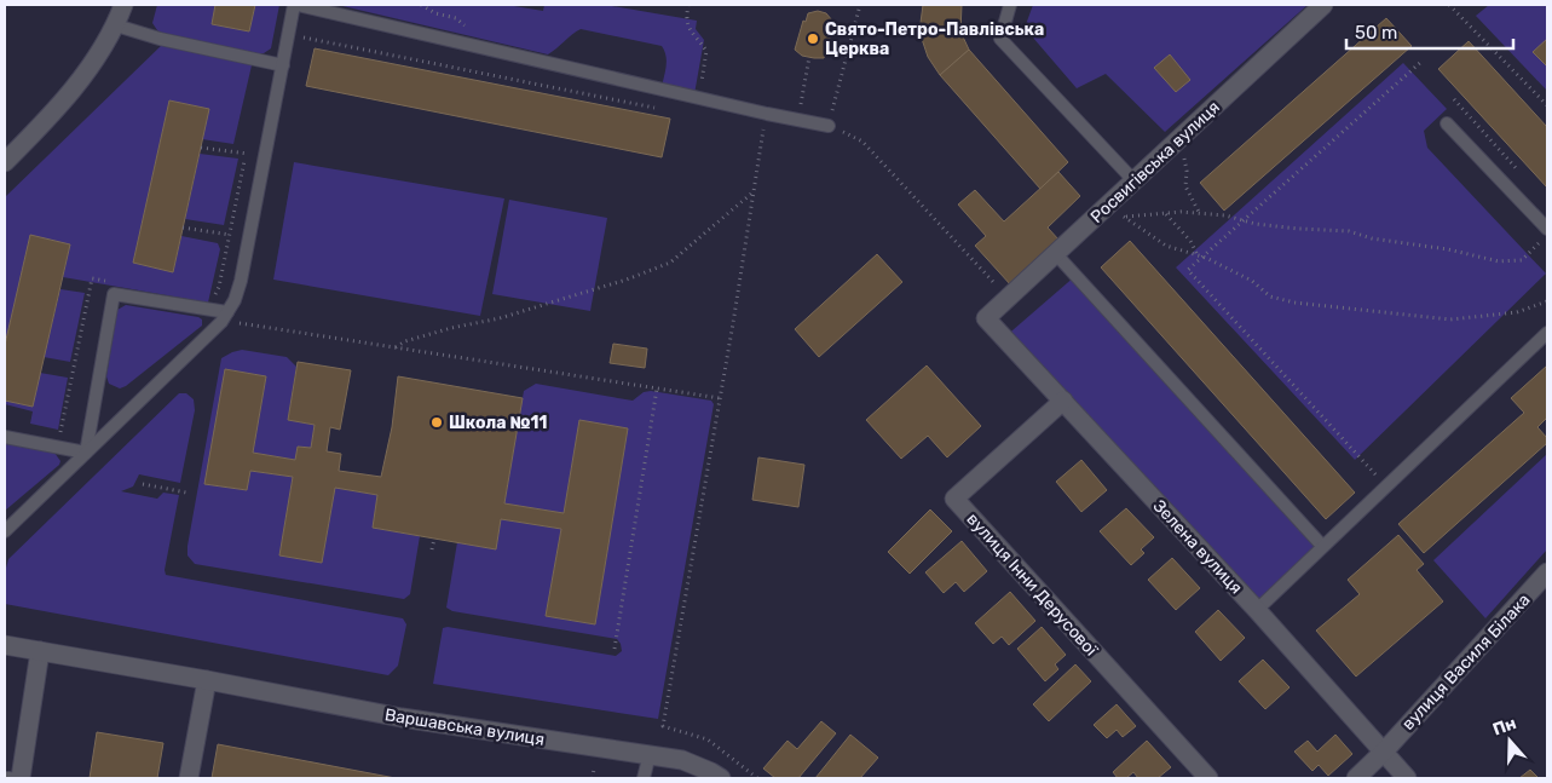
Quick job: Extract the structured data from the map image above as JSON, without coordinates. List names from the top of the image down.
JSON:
{
  "streets": {
    "street": [
      "Росвигівська вулиця",
      "Зелена вулиця",
      "вулиця Інни Дерусової",
      "вулиця Василя Білака",
      "Варшавська вулиця"
    ]
  },
  "crossings": [
    ["Росвигівська вулиця", "Зелена вулиця"],
    ["Зелена вулиця", "вулиця Інни Дерусової"],
    ["Зелена вулиця", "вулиця Василя Білака"]
  ],
  "places": ["Свято-Петро-Павлівська Церква", "Школа №11"],
  "scale_bar": "50 m",
  "north": "top"
}
